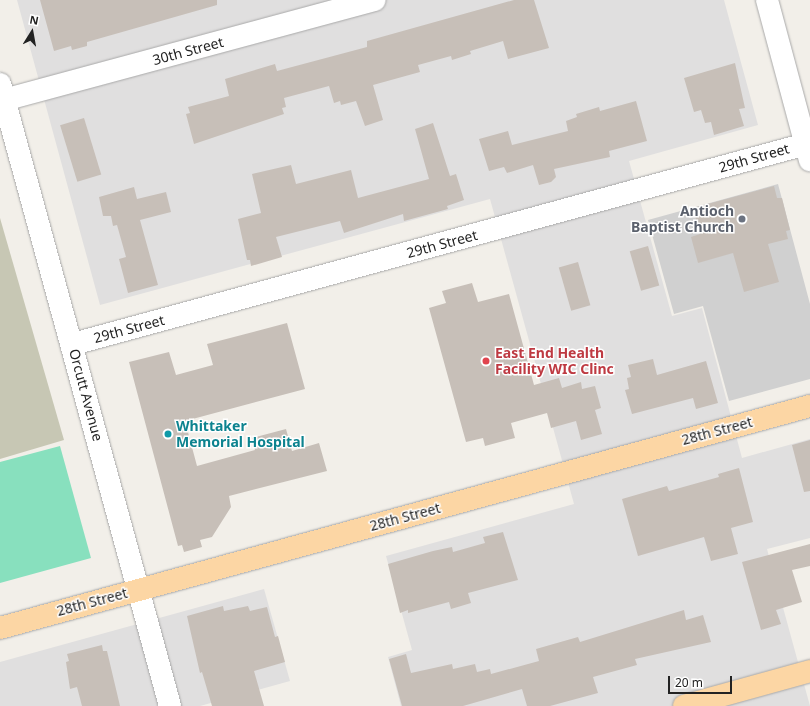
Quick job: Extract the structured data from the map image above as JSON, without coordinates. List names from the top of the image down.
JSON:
{
  "streets": {
    "main road": ["28th Street"],
    "street": ["30th Street", "29th Street", "Orcutt Avenue"]
  },
  "crossings": [
    ["30th Street", "Orcutt Avenue"],
    ["29th Street", "Orcutt Avenue"],
    ["Orcutt Avenue", "28th Street"]
  ],
  "places": ["Antioch Baptist Church", "East End Health Facility WIC Clinc", "Whittaker Memorial Hospital"],
  "scale_bar": "20 m",
  "north": "top"
}
